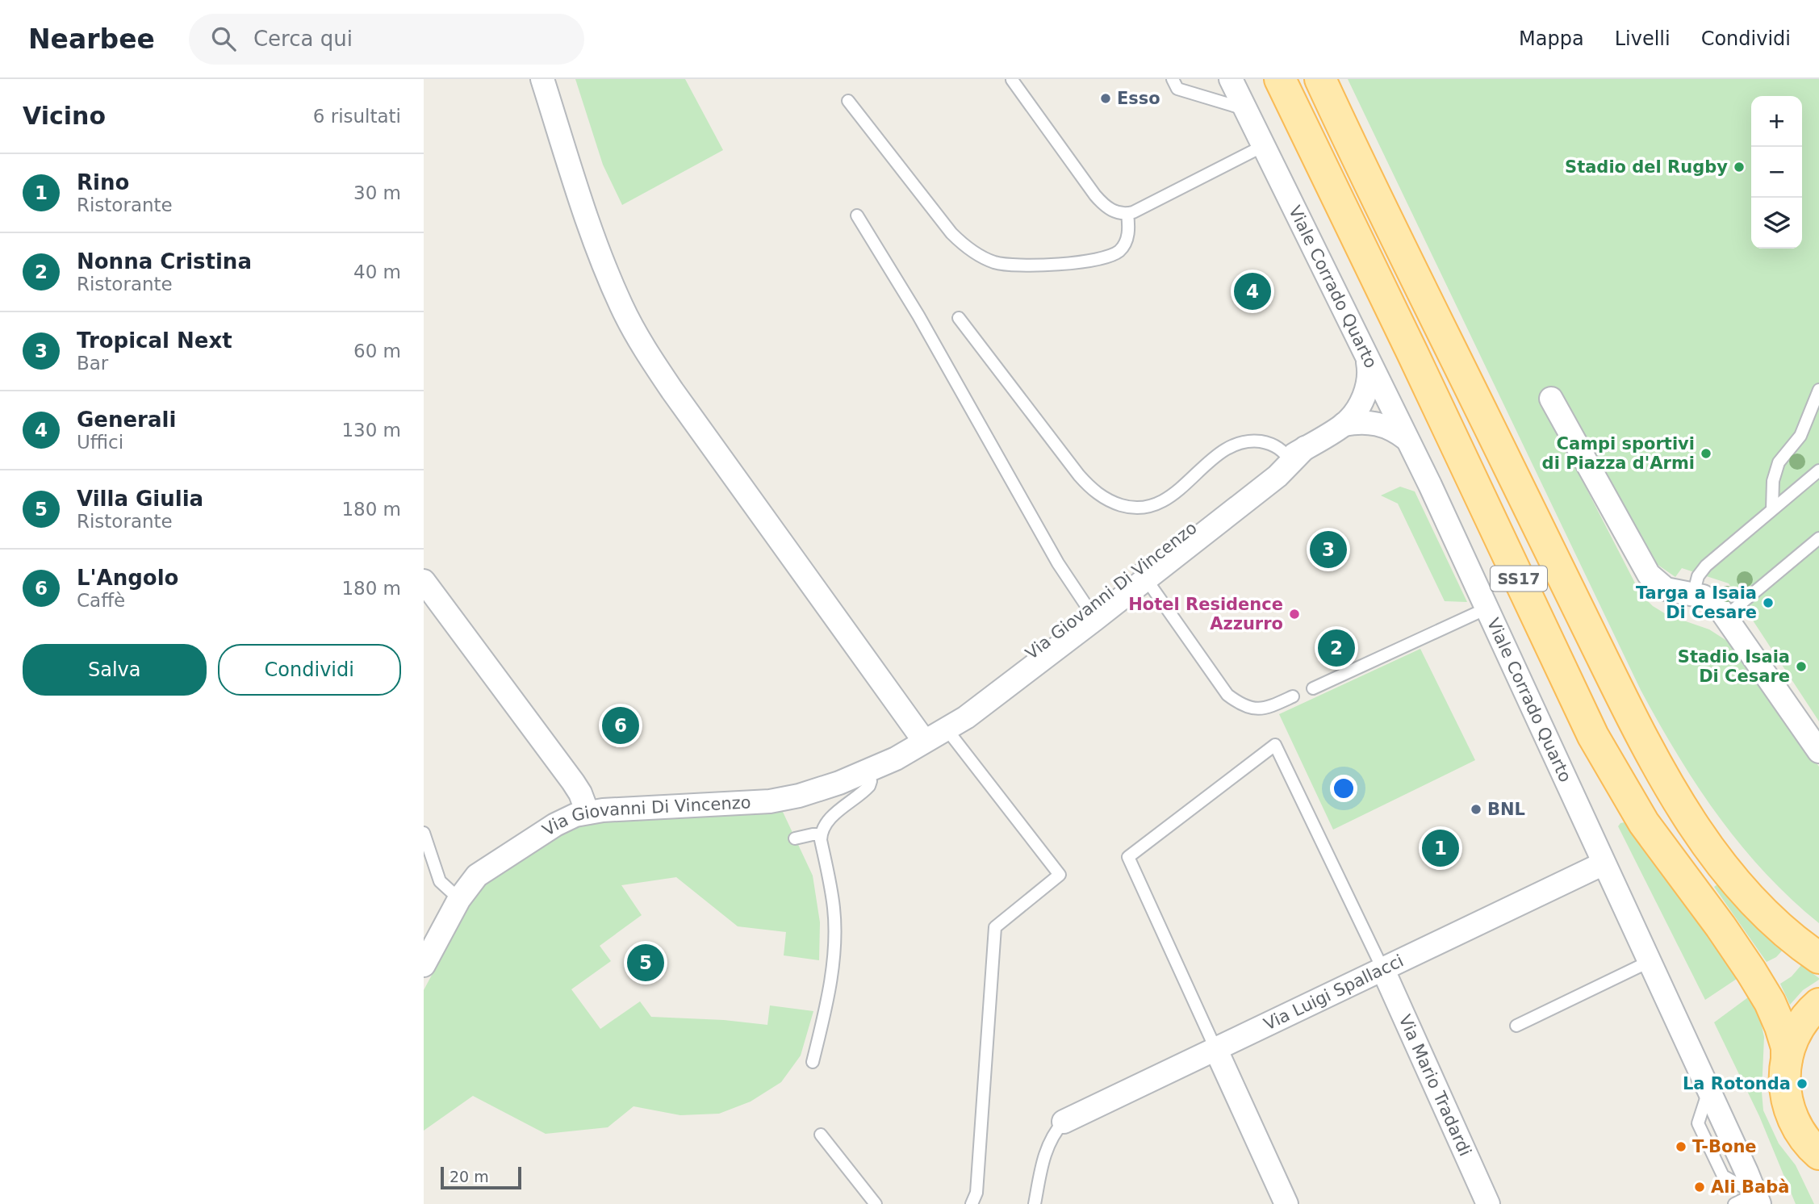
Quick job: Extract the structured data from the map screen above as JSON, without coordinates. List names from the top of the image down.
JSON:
{
  "streets": {
    "main road": ["SS17"],
    "street": [
      "Viale Corrado Quarto",
      "Via Giovanni Di Vincenzo",
      "Via Luigi Spallacci",
      "Via Mario Tradardi"
    ]
  },
  "crossings": [
    ["Viale Corrado Quarto", "Via Giovanni Di Vincenzo"],
    ["Viale Corrado Quarto", "Via Luigi Spallacci"],
    ["Via Luigi Spallacci", "Via Mario Tradardi"]
  ],
  "places": [
    "Esso",
    "Stadio del Rugby",
    "Campi sportivi di Piazza d'Armi",
    "Targa a Isaia Di Cesare",
    "Hotel Residence Azzurro",
    "Stadio Isaia Di Cesare",
    "BNL",
    "La Rotonda",
    "T-Bone",
    "Ali Babà"
  ],
  "scale_bar": "20 m",
  "page": {
    "header": "Nearbee",
    "search": "Cerca qui",
    "nav": ["Mappa", "Livelli", "Condividi"],
    "heading": ["Vicino", "6 risultati"],
    "map_buttons": ["+", "−"],
    "list": [
      {
        "mark": "1",
        "name": "Rino",
        "note": "Ristorante",
        "value": "30 m"
      },
      {
        "mark": "2",
        "name": "Nonna Cristina",
        "note": "Ristorante",
        "value": "40 m"
      },
      {
        "mark": "3",
        "name": "Tropical Next",
        "note": "Bar",
        "value": "60 m"
      },
      {
        "mark": "4",
        "name": "Generali",
        "note": "Uffici",
        "value": "130 m"
      },
      {
        "mark": "5",
        "name": "Villa Giulia",
        "note": "Ristorante",
        "value": "180 m"
      },
      {
        "mark": "6",
        "name": "L'Angolo",
        "note": "Caffè",
        "value": "180 m"
      }
    ],
    "pins": [
      "4",
      "3",
      "2",
      "6",
      "1",
      "5"
    ],
    "buttons": ["Salva", "Condividi"],
    "scale": "20 m"
  }
}
